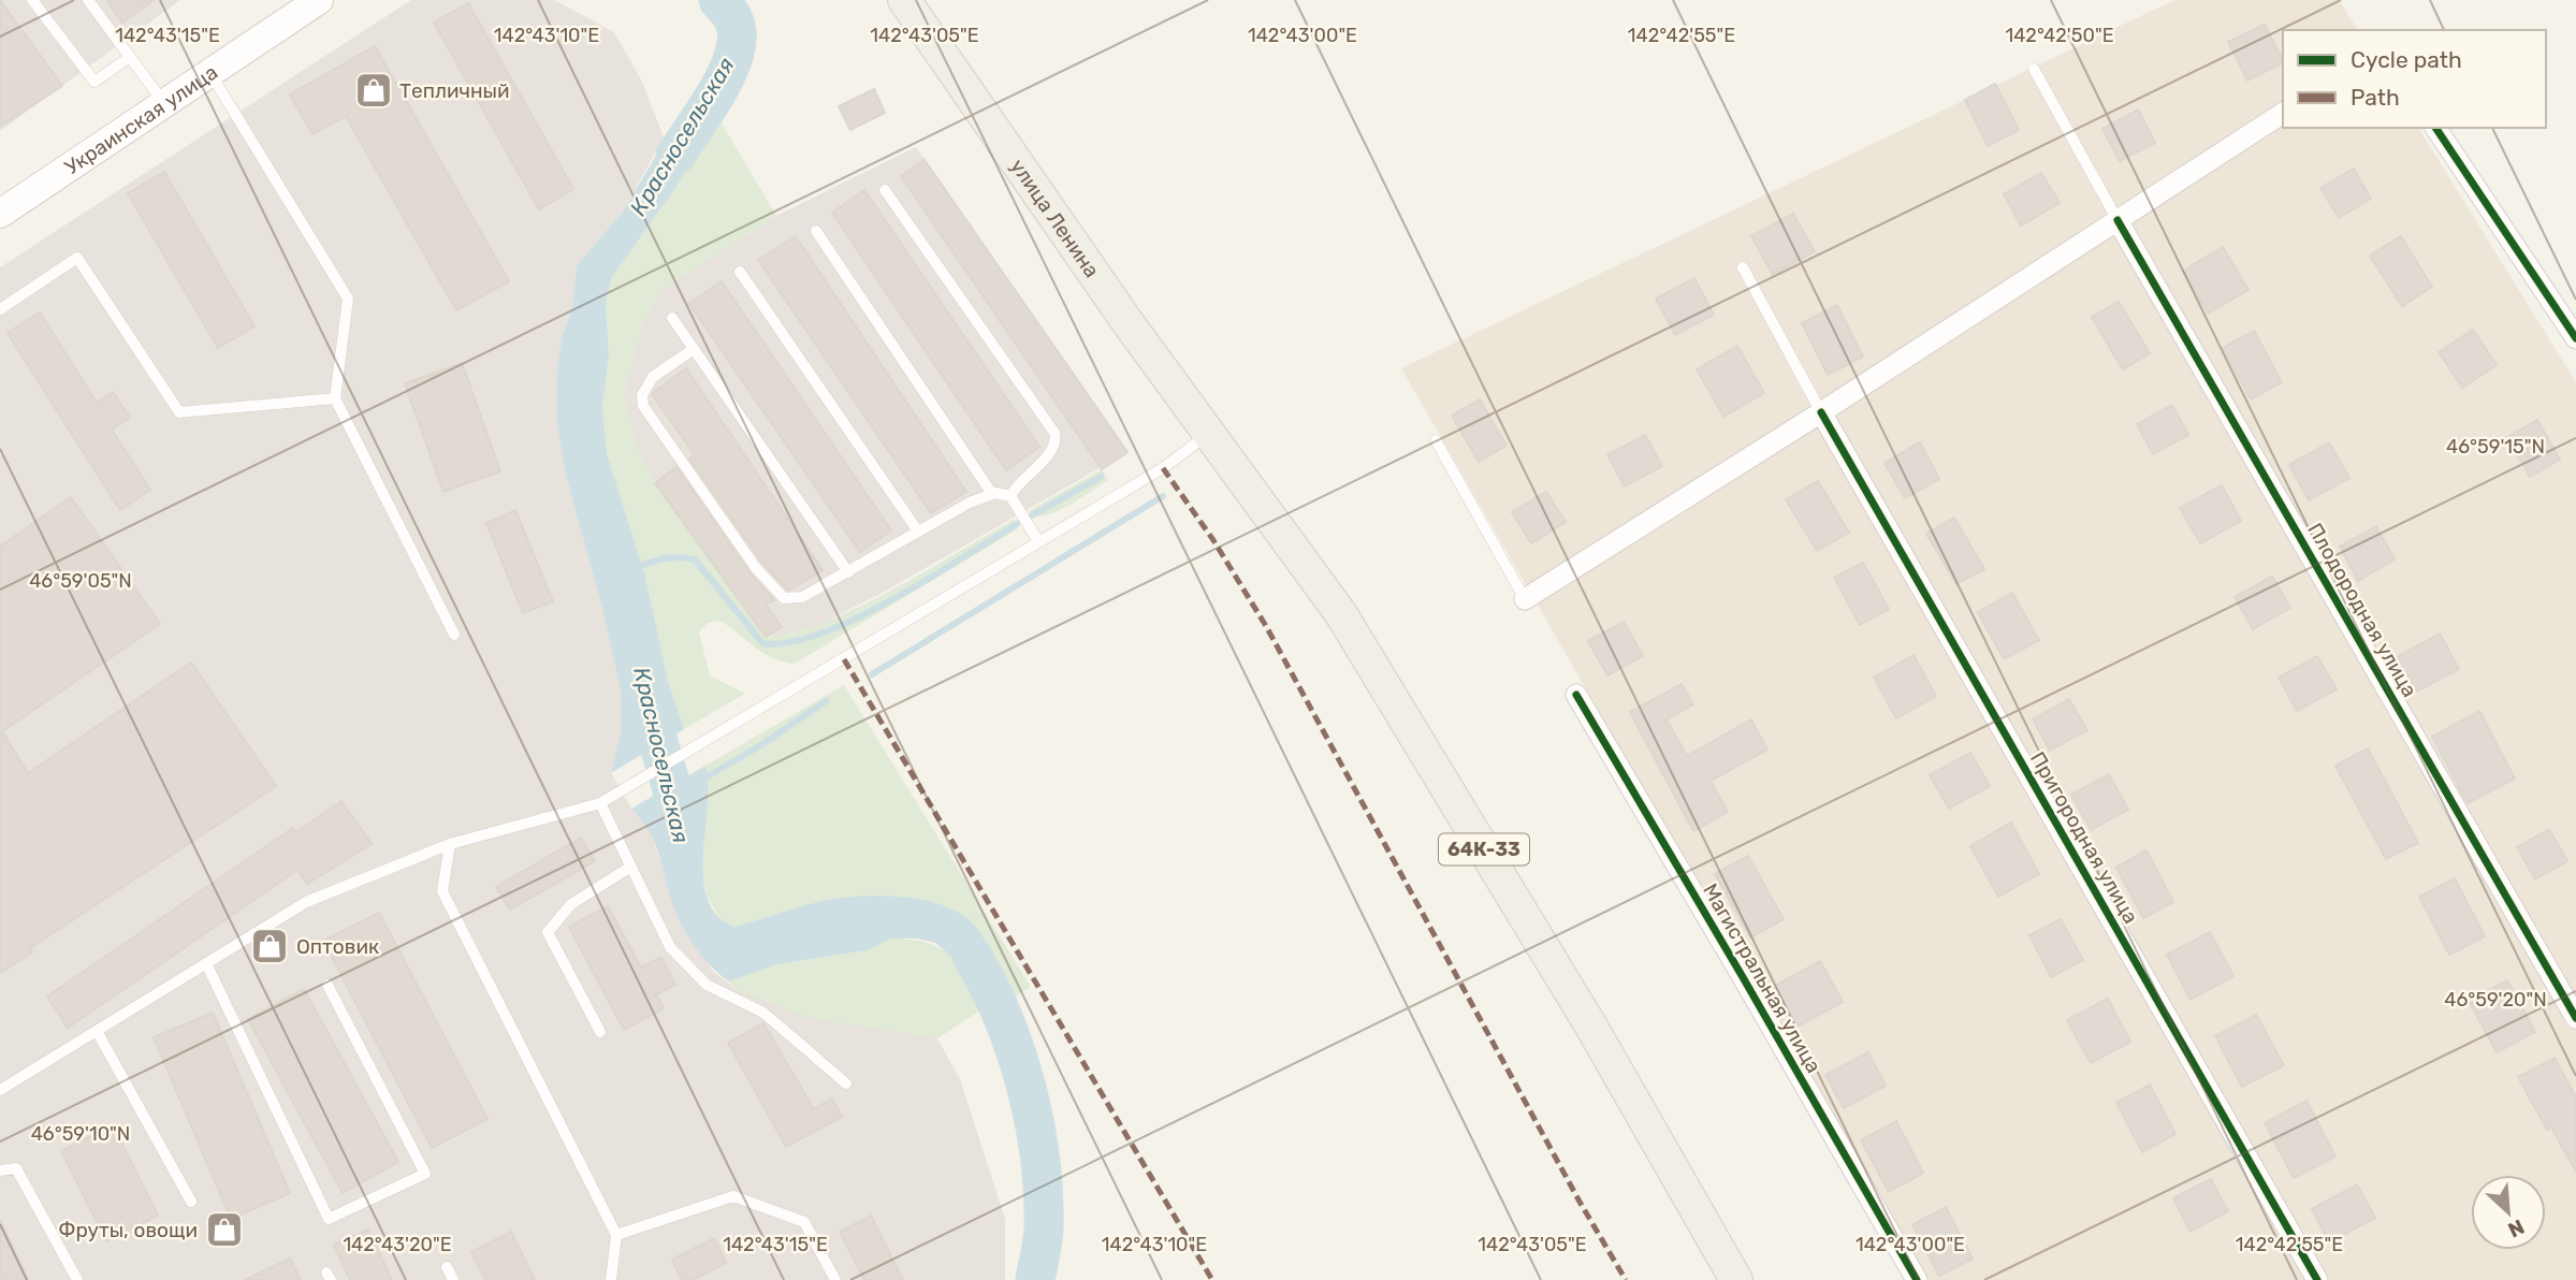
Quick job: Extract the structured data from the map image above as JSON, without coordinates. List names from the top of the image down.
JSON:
{
  "streets": {
    "main road": ["Украинская улица", "улица Ленина", "64К-33"],
    "street": ["Плодородная улица", "Пригородная улица", "Магистральная улица"]
  },
  "crossings": [
    ["улица Ленина", "64К-33"]
  ],
  "water": ["Красносельская"],
  "places": {
    "shop": ["Тепличный", "Оптовик", "Фруты, овощи"]
  },
  "legend": ["Cycle path", "Path"],
  "north": "bottom right",
  "coordinates": [
    "142°43'15\"E",
    "142°43'10\"E",
    "142°43'05\"E",
    "142°43'00\"E",
    "142°42'55\"E",
    "142°42'50\"E",
    "46°59'15\"N",
    "46°59'05\"N",
    "46°59'20\"N",
    "46°59'10\"N",
    "142°43'20\"E"
  ]
}
